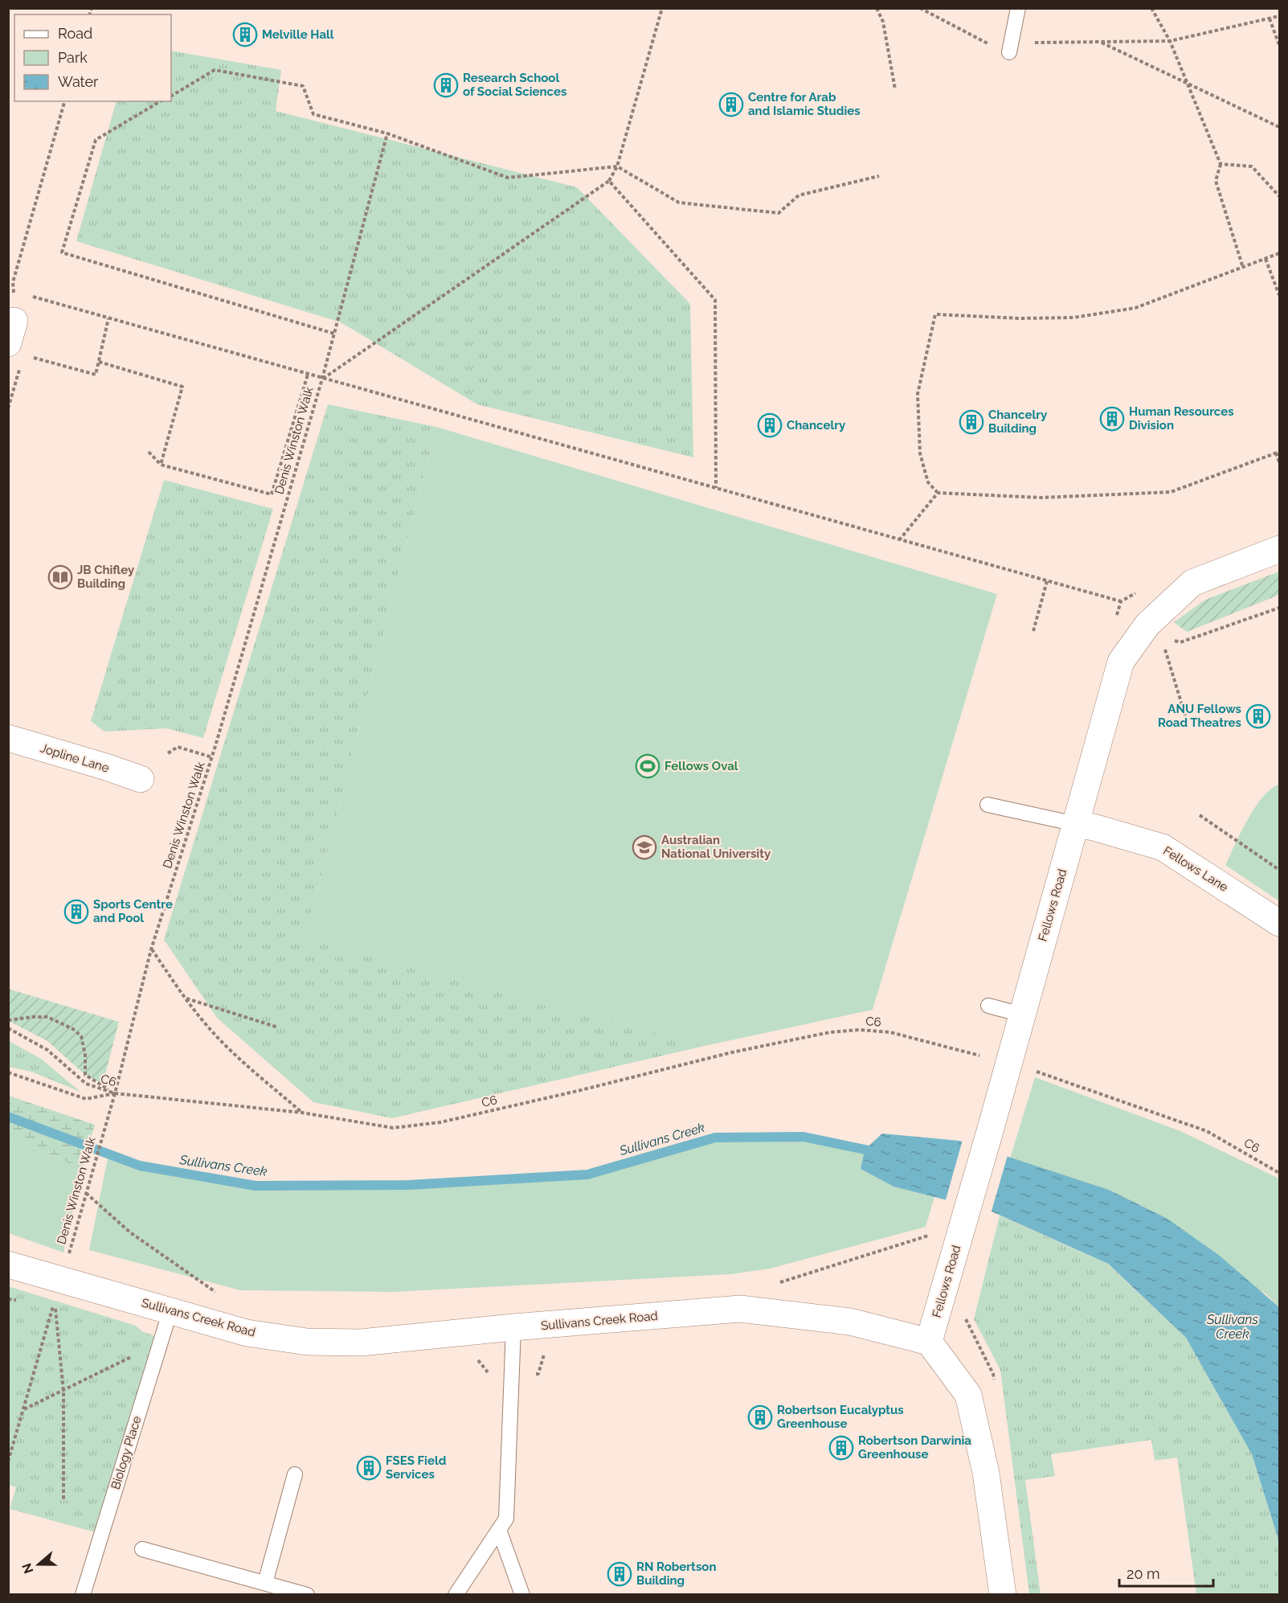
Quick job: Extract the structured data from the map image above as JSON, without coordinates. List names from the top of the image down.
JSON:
{
  "streets": {
    "street": [
      "Jopline Lane",
      "Fellows Lane",
      "Fellows Road",
      "Sullivans Creek Road"
    ],
    "lane": ["Biology Place"],
    "path": ["Denis Winston Walk", "C6"]
  },
  "crossings": [
    ["Denis Winston Walk", "C6"],
    ["Fellows Lane", "Fellows Road"],
    ["Fellows Road", "Sullivans Creek Road"],
    ["Sullivans Creek Road", "Biology Place"]
  ],
  "water": ["Sullivans Creek"],
  "places": {
    "building": [
      "Melville Hall",
      "Research School of Social Sciences",
      "Centre for Arab and Islamic Studies",
      "Human Resources Division",
      "Chancelry Building",
      "Chancelry",
      "ANU Fellows Road Theatres",
      "Sports Centre and Pool",
      "Robertson Eucalyptus Greenhouse",
      "Robertson Darwinia Greenhouse",
      "FSES Field Services",
      "RN Robertson Building"
    ],
    "library": ["JB Chifley Building"],
    "sports": ["Fellows Oval"],
    "school or university": ["Australian National University"]
  },
  "legend": ["Road", "Park", "Water"],
  "scale_bar": "20 m",
  "north": "left"
}
